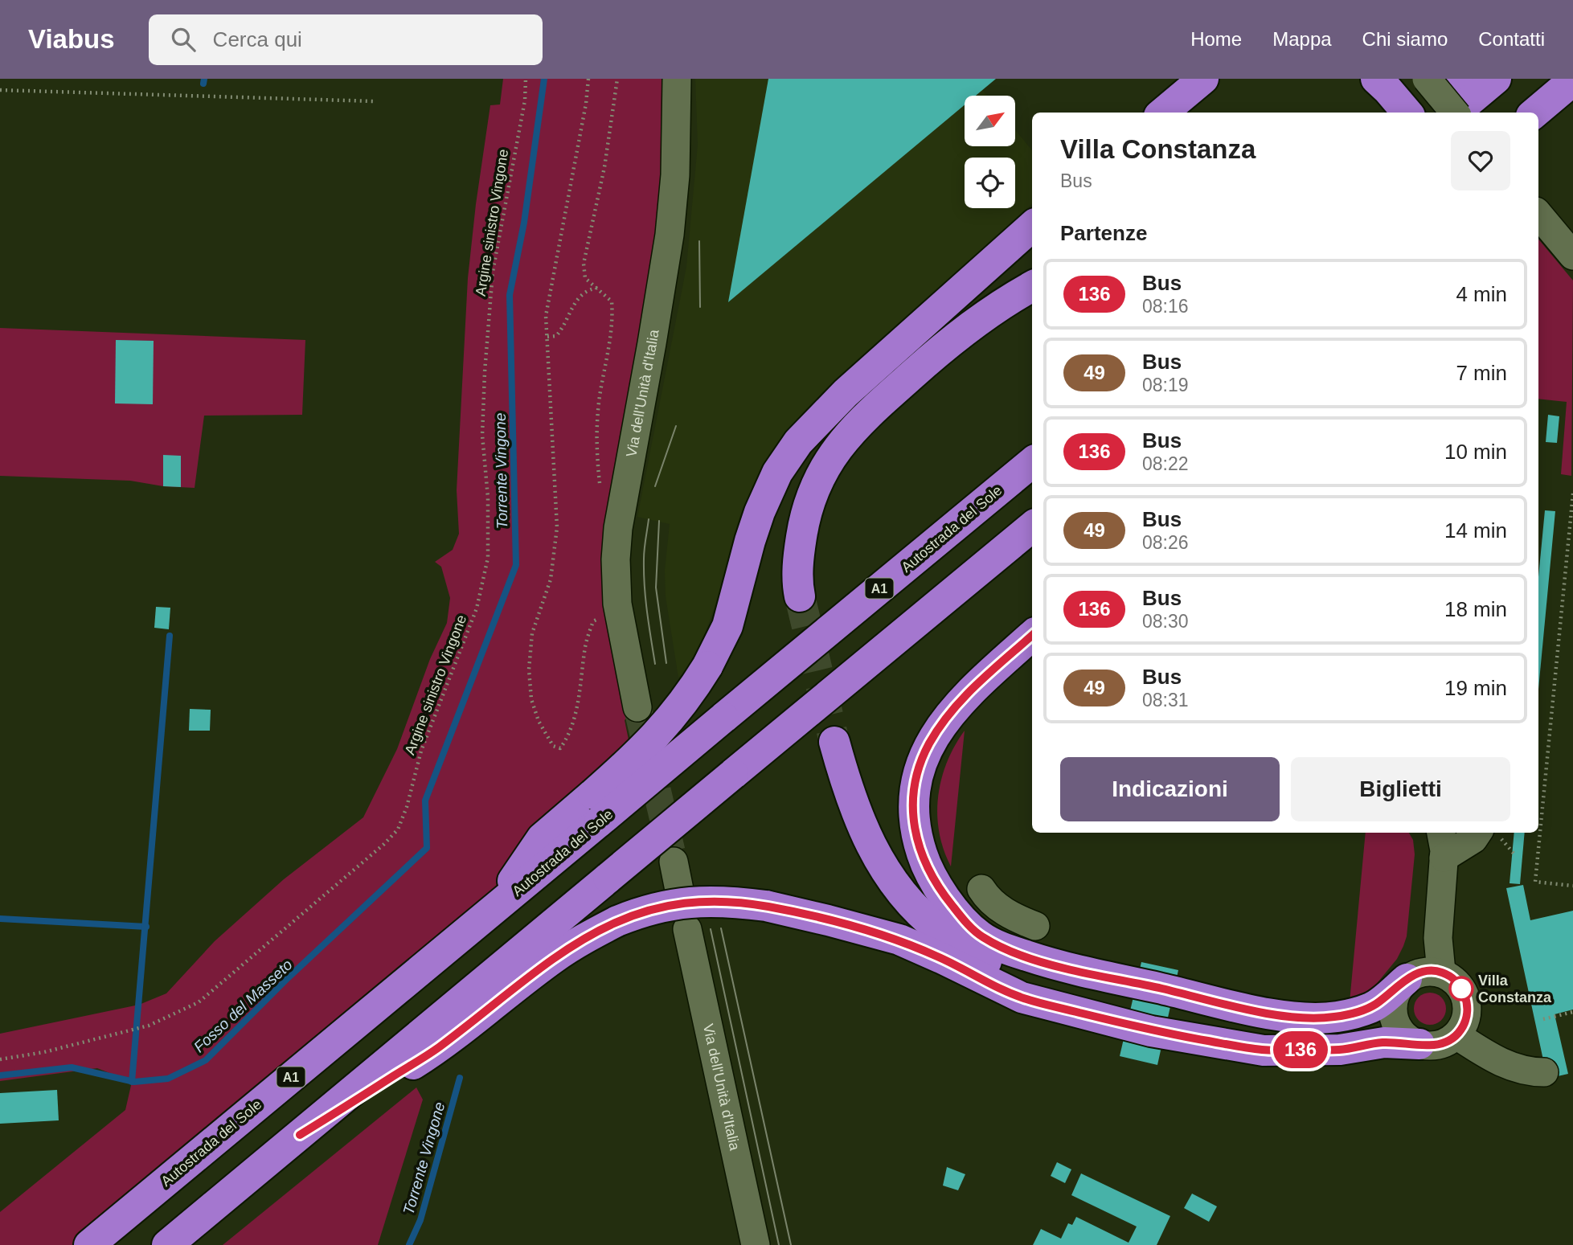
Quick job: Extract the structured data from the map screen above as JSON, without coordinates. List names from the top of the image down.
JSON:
{
  "streets": {
    "highway": ["Autostrada del Sole", "A1"],
    "street": ["Via dell'Unità d'Italia"],
    "path": ["Argine sinistro Vingone"]
  },
  "water": ["Torrente Vingone", "Fosso del Masseto"],
  "places": ["Villa Constanza"],
  "lines": ["bus line 136"],
  "north": "top right",
  "page": {
    "header": "Viabus",
    "search": "Cerca qui",
    "nav": [
      "Home",
      "Mappa",
      "Chi siamo",
      "Contatti"
    ],
    "on_map": "136",
    "heading": [
      ["Villa Constanza", "Bus"],
      "Partenze"
    ],
    "list": [
      {
        "mark": "136",
        "name": "Bus",
        "note": "08:16",
        "value": "4 min"
      },
      {
        "mark": "49",
        "name": "Bus",
        "note": "08:19",
        "value": "7 min"
      },
      {
        "mark": "136",
        "name": "Bus",
        "note": "08:22",
        "value": "10 min"
      },
      {
        "mark": "49",
        "name": "Bus",
        "note": "08:26",
        "value": "14 min"
      },
      {
        "mark": "136",
        "name": "Bus",
        "note": "08:30",
        "value": "18 min"
      },
      {
        "mark": "49",
        "name": "Bus",
        "note": "08:31",
        "value": "19 min"
      }
    ],
    "buttons": ["Indicazioni", "Biglietti"]
  }
}
